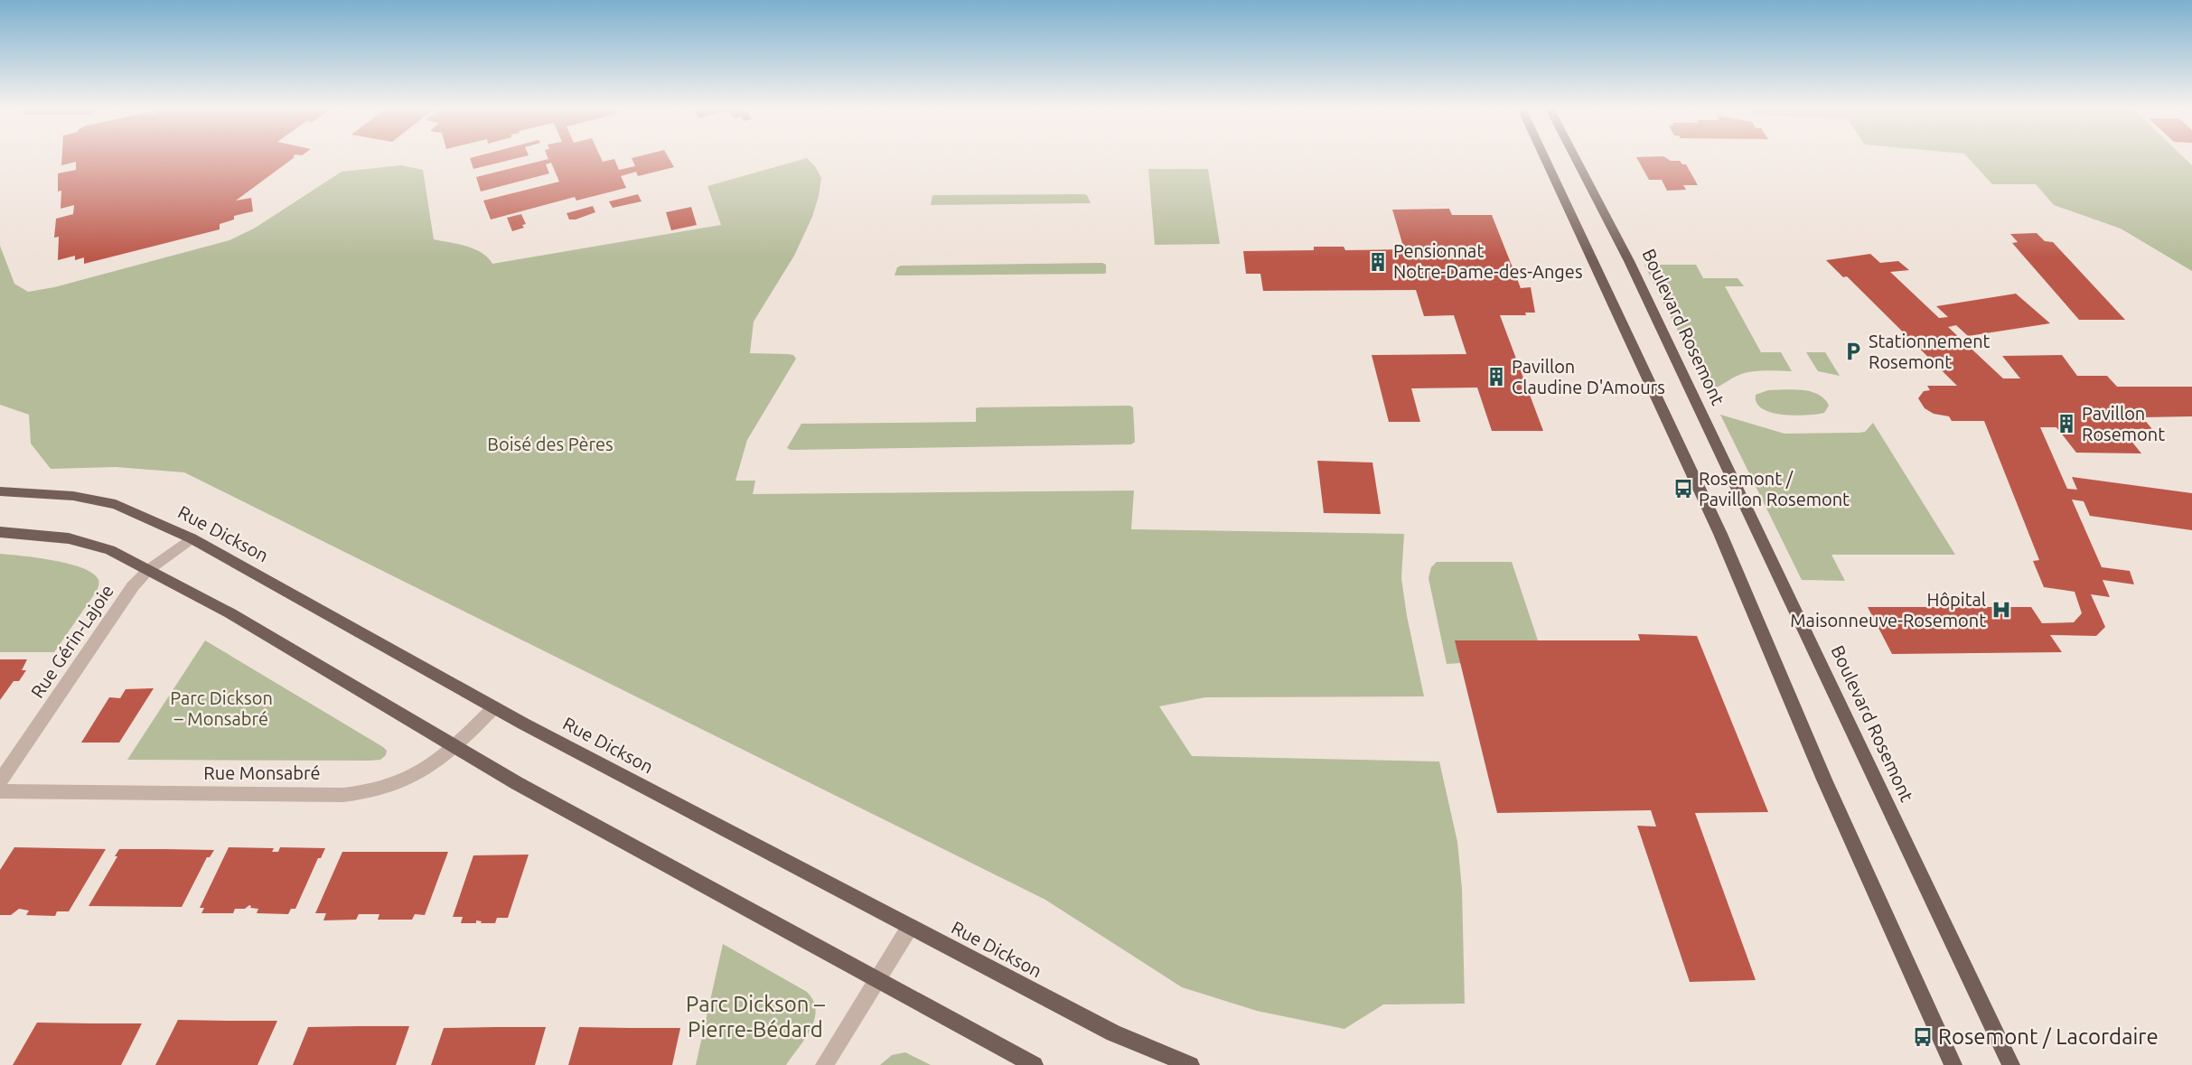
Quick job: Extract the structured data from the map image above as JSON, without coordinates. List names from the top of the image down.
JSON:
{
  "streets": {
    "main road": ["Boulevard Rosemont", "Rue Dickson"],
    "street": ["Rue Gérin-Lajoie", "Rue Monsabré"]
  },
  "crossings": [
    ["Rue Dickson", "Rue Gérin-Lajoie"],
    ["Rue Dickson", "Rue Monsabré"]
  ],
  "parks": ["Boisé des Pères", "Parc Dickson – Monsabré", "Parc Dickson – Pierre-Bédard"],
  "places": {
    "building": ["Pensionnat Notre-Dame-des-Anges", "Pavillon Claudine D'Amours", "Pavillon Rosemont"],
    "parking": ["Stationnement Rosemont"],
    "bus stop": ["Rosemont / Pavillon Rosemont", "Rosemont / Lacordaire"],
    "hospital": ["Hôpital Maisonneuve-Rosemont"]
  }
}
